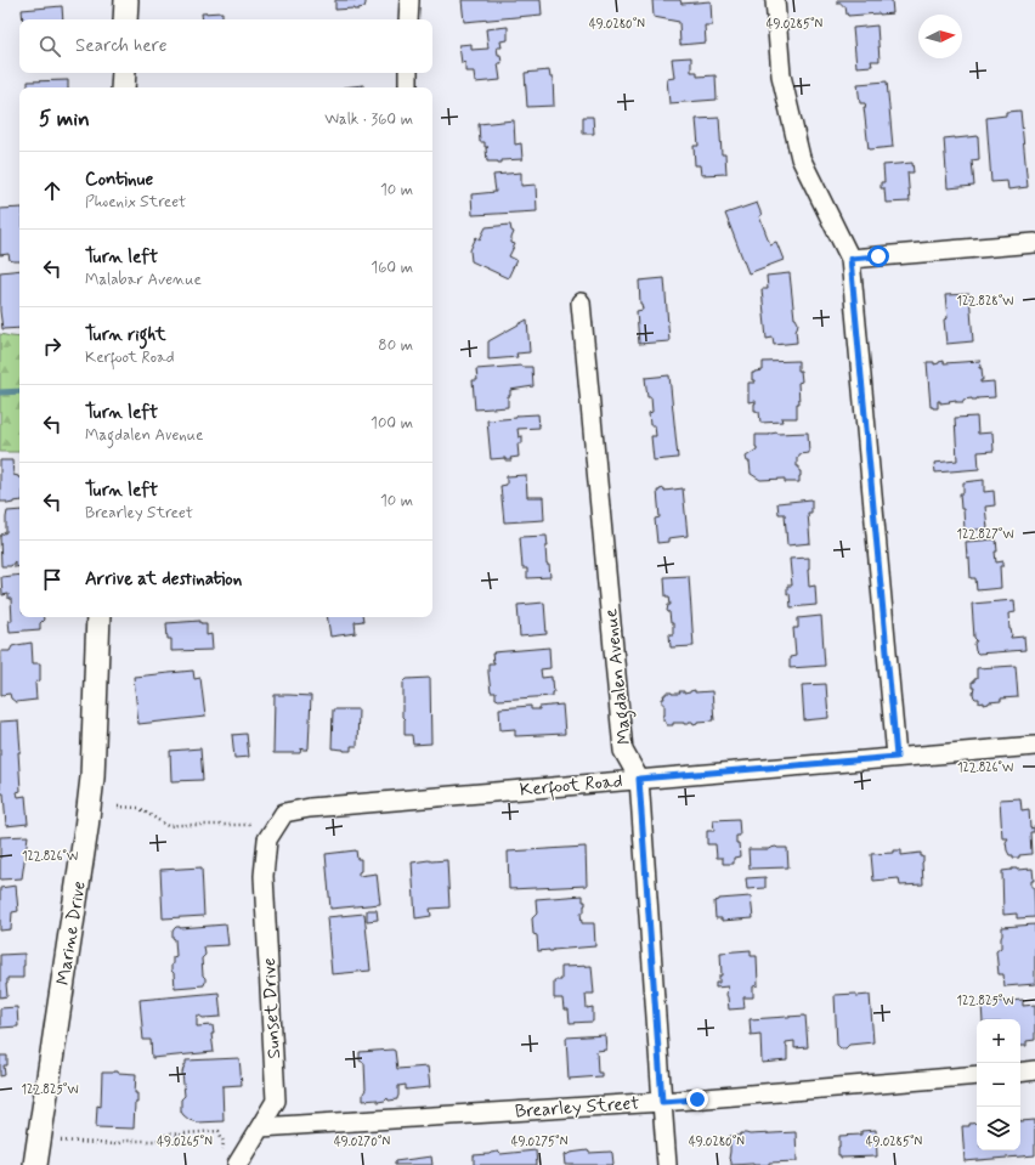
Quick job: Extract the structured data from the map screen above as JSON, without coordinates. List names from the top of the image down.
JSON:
{
  "streets": {
    "street": [
      "Magdalen Avenue",
      "Kerfoot Road",
      "Marine Drive",
      "Sunset Drive",
      "Brearley Street"
    ]
  },
  "crossings": [
    ["Magdalen Avenue", "Kerfoot Road"],
    ["Magdalen Avenue", "Brearley Street"],
    ["Kerfoot Road", "Sunset Drive"],
    ["Sunset Drive", "Brearley Street"]
  ],
  "north": "right",
  "page": {
    "search": "Search here",
    "heading": ["5 min", "Walk · 360 m"],
    "list": [
      ["Continue", "Phoenix Street", "10 m"],
      ["Turn left", "Malabar Avenue", "160 m"],
      ["Turn right", "Kerfoot Road", "80 m"],
      ["Turn left", "Magdalen Avenue", "100 m"],
      ["Turn left", "Brearley Street", "10 m"],
      "Arrive at destination"
    ],
    "map_buttons": ["+", "−"]
  },
  "coordinates": [
    "49.0280°N",
    "49.0285°N",
    "122.828°W",
    "122.827°W",
    "122.826°W",
    "122.825°W",
    "49.0265°N",
    "49.0270°N",
    "49.0275°N"
  ]
}
